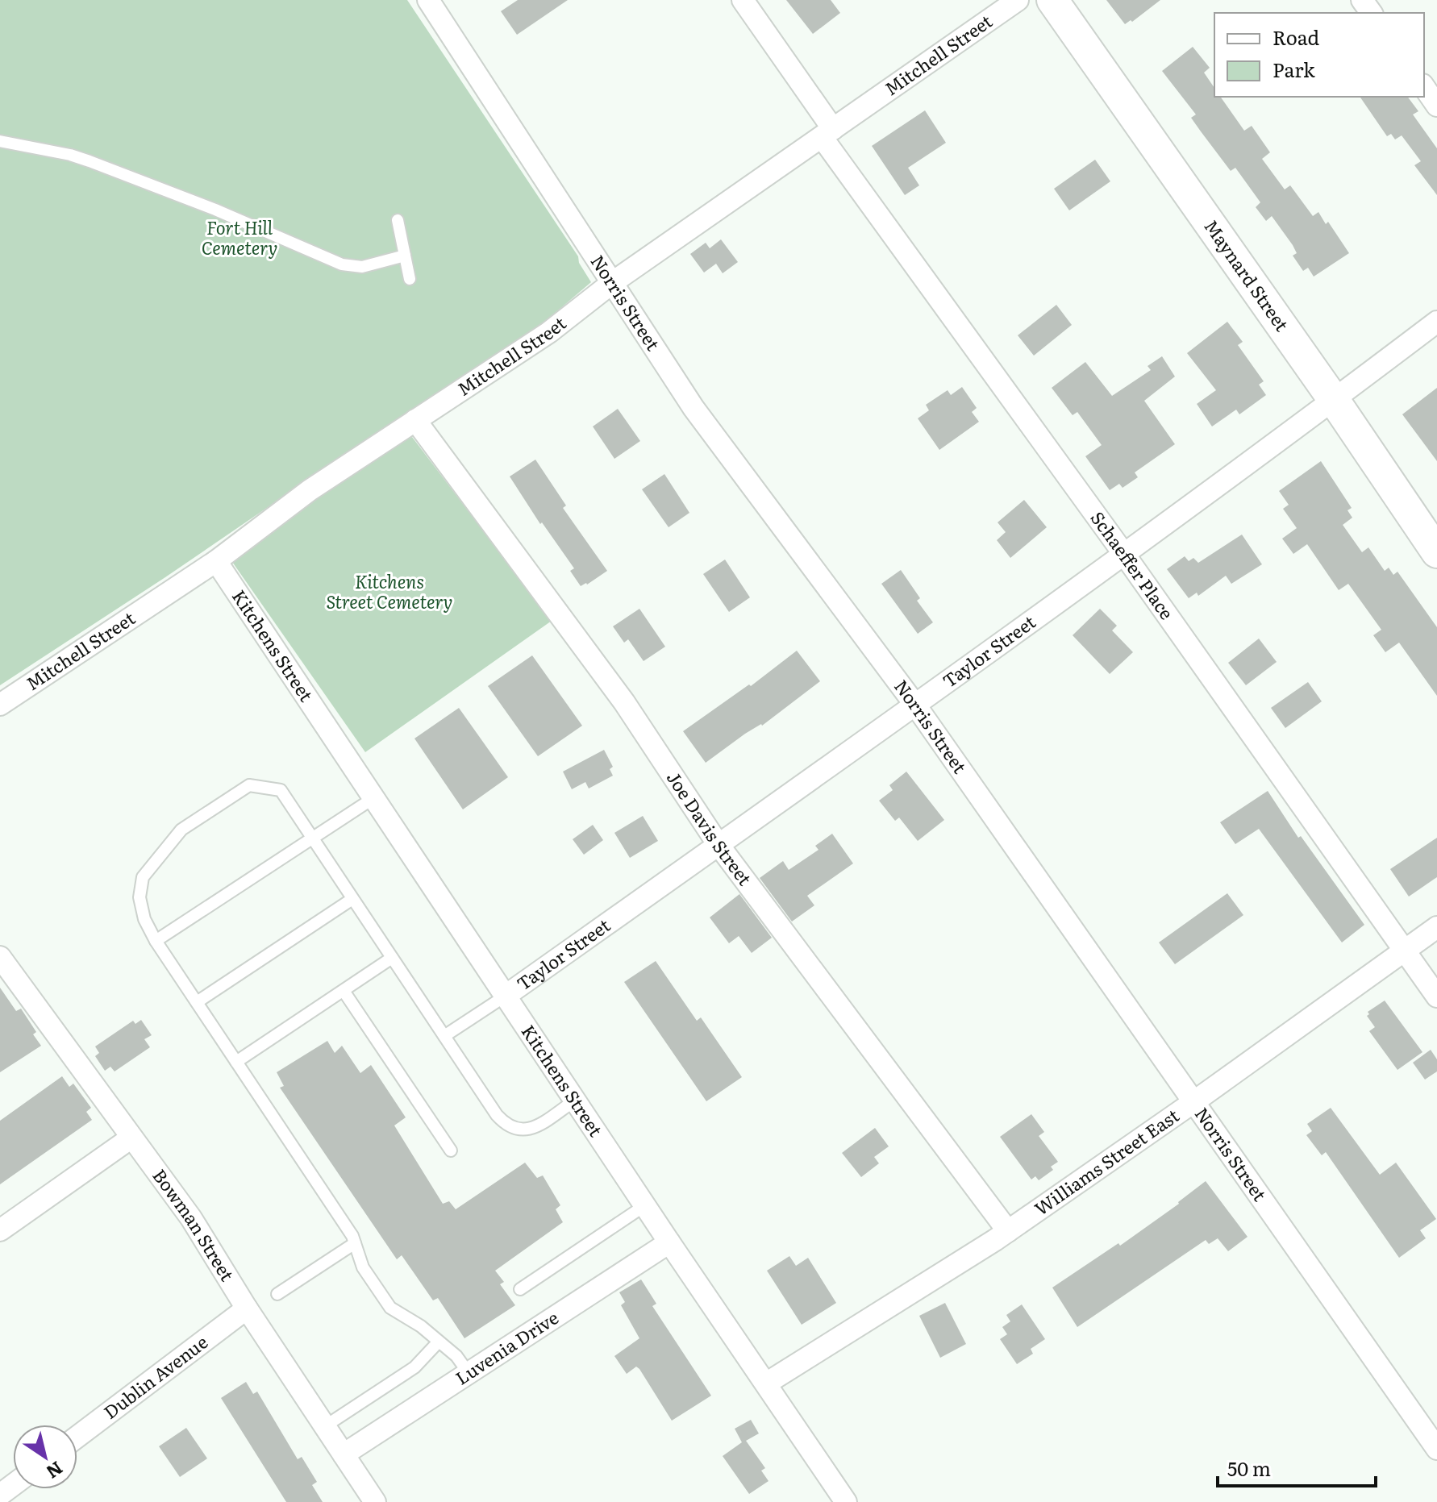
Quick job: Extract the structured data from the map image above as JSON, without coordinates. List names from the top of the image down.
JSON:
{
  "streets": {
    "street": [
      "Mitchell Street",
      "Maynard Street",
      "Norris Street",
      "Schaeffer Place",
      "Kitchens Street",
      "Taylor Street",
      "Joe Davis Street",
      "Williams Street East",
      "Bowman Street",
      "Luvenia Drive",
      "Dublin Avenue"
    ]
  },
  "crossings": [
    ["Mitchell Street", "Norris Street"],
    ["Mitchell Street", "Schaeffer Place"],
    ["Mitchell Street", "Kitchens Street"],
    ["Mitchell Street", "Joe Davis Street"],
    ["Maynard Street", "Taylor Street"],
    ["Norris Street", "Taylor Street"],
    ["Norris Street", "Williams Street East"],
    ["Schaeffer Place", "Taylor Street"],
    ["Schaeffer Place", "Williams Street East"],
    ["Kitchens Street", "Taylor Street"],
    ["Kitchens Street", "Williams Street East"],
    ["Kitchens Street", "Luvenia Drive"],
    ["Taylor Street", "Joe Davis Street"],
    ["Joe Davis Street", "Williams Street East"],
    ["Bowman Street", "Luvenia Drive"],
    ["Bowman Street", "Dublin Avenue"]
  ],
  "parks": ["Fort Hill Cemetery", "Kitchens Street Cemetery"],
  "legend": ["Road", "Park"],
  "scale_bar": "50 m",
  "north": "bottom right"
}
